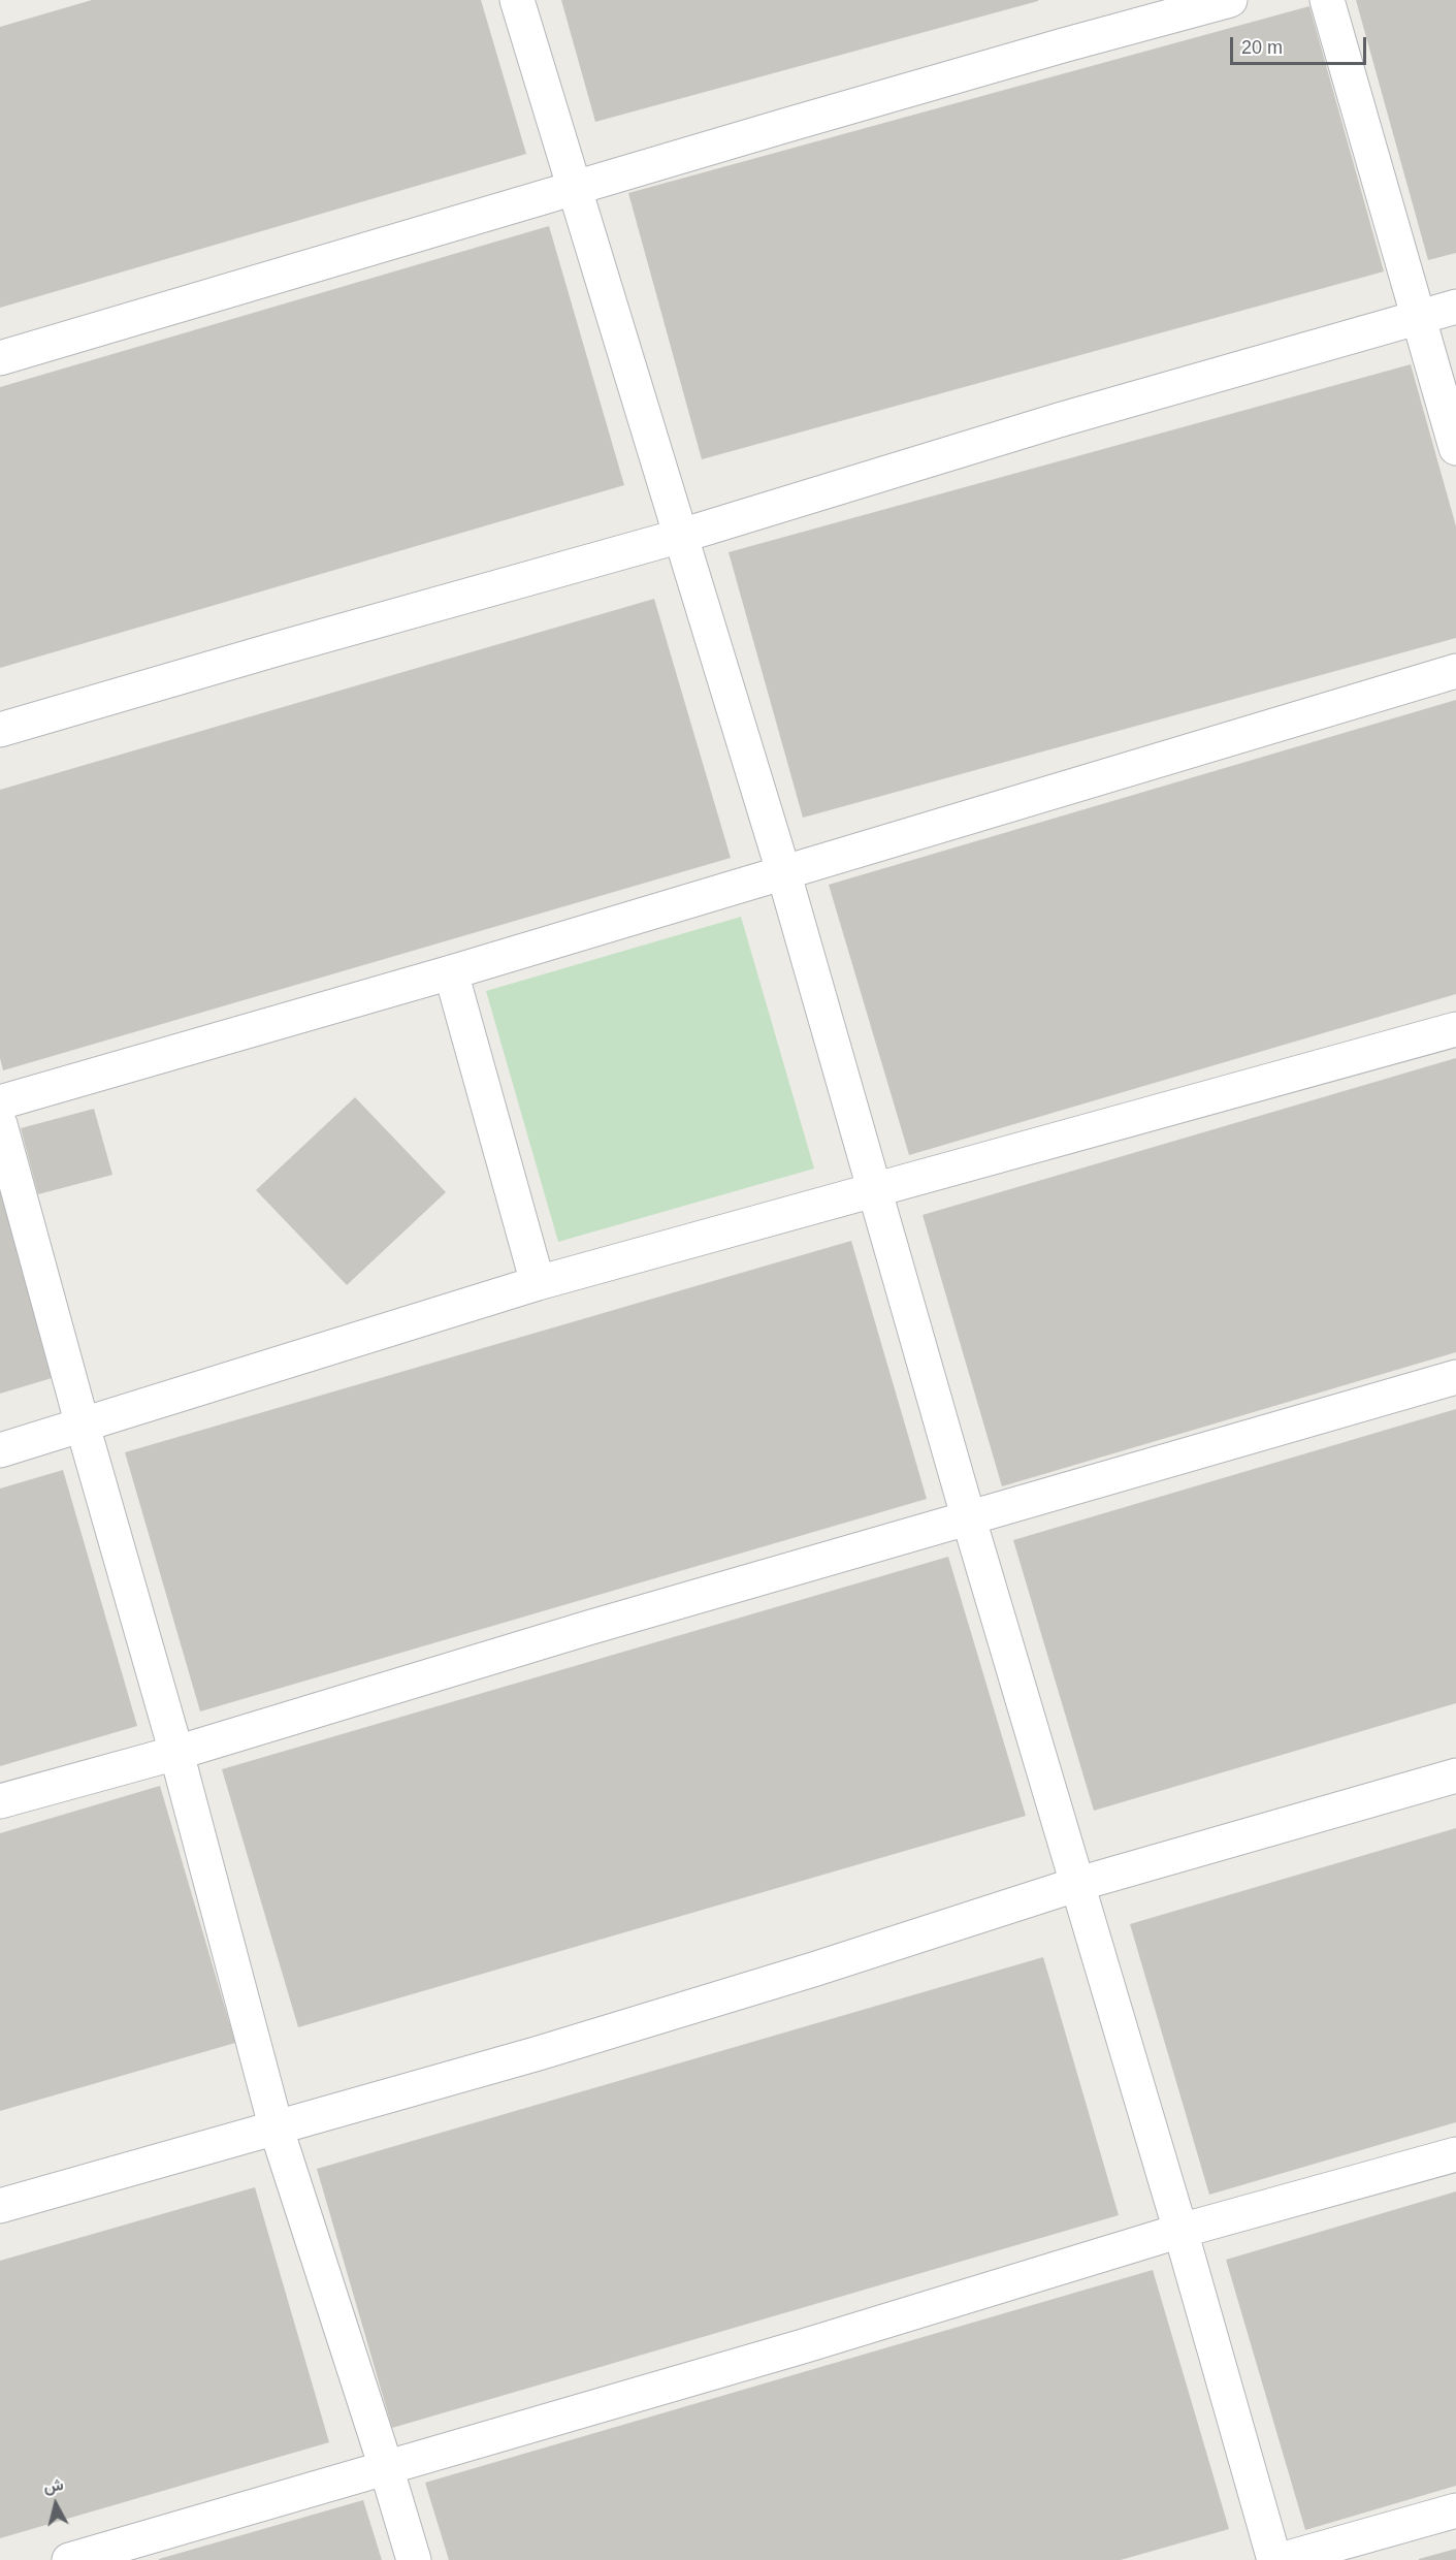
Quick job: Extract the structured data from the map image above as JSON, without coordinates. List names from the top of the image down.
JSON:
{
  "scale_bar": "20 m",
  "north": "top"
}
